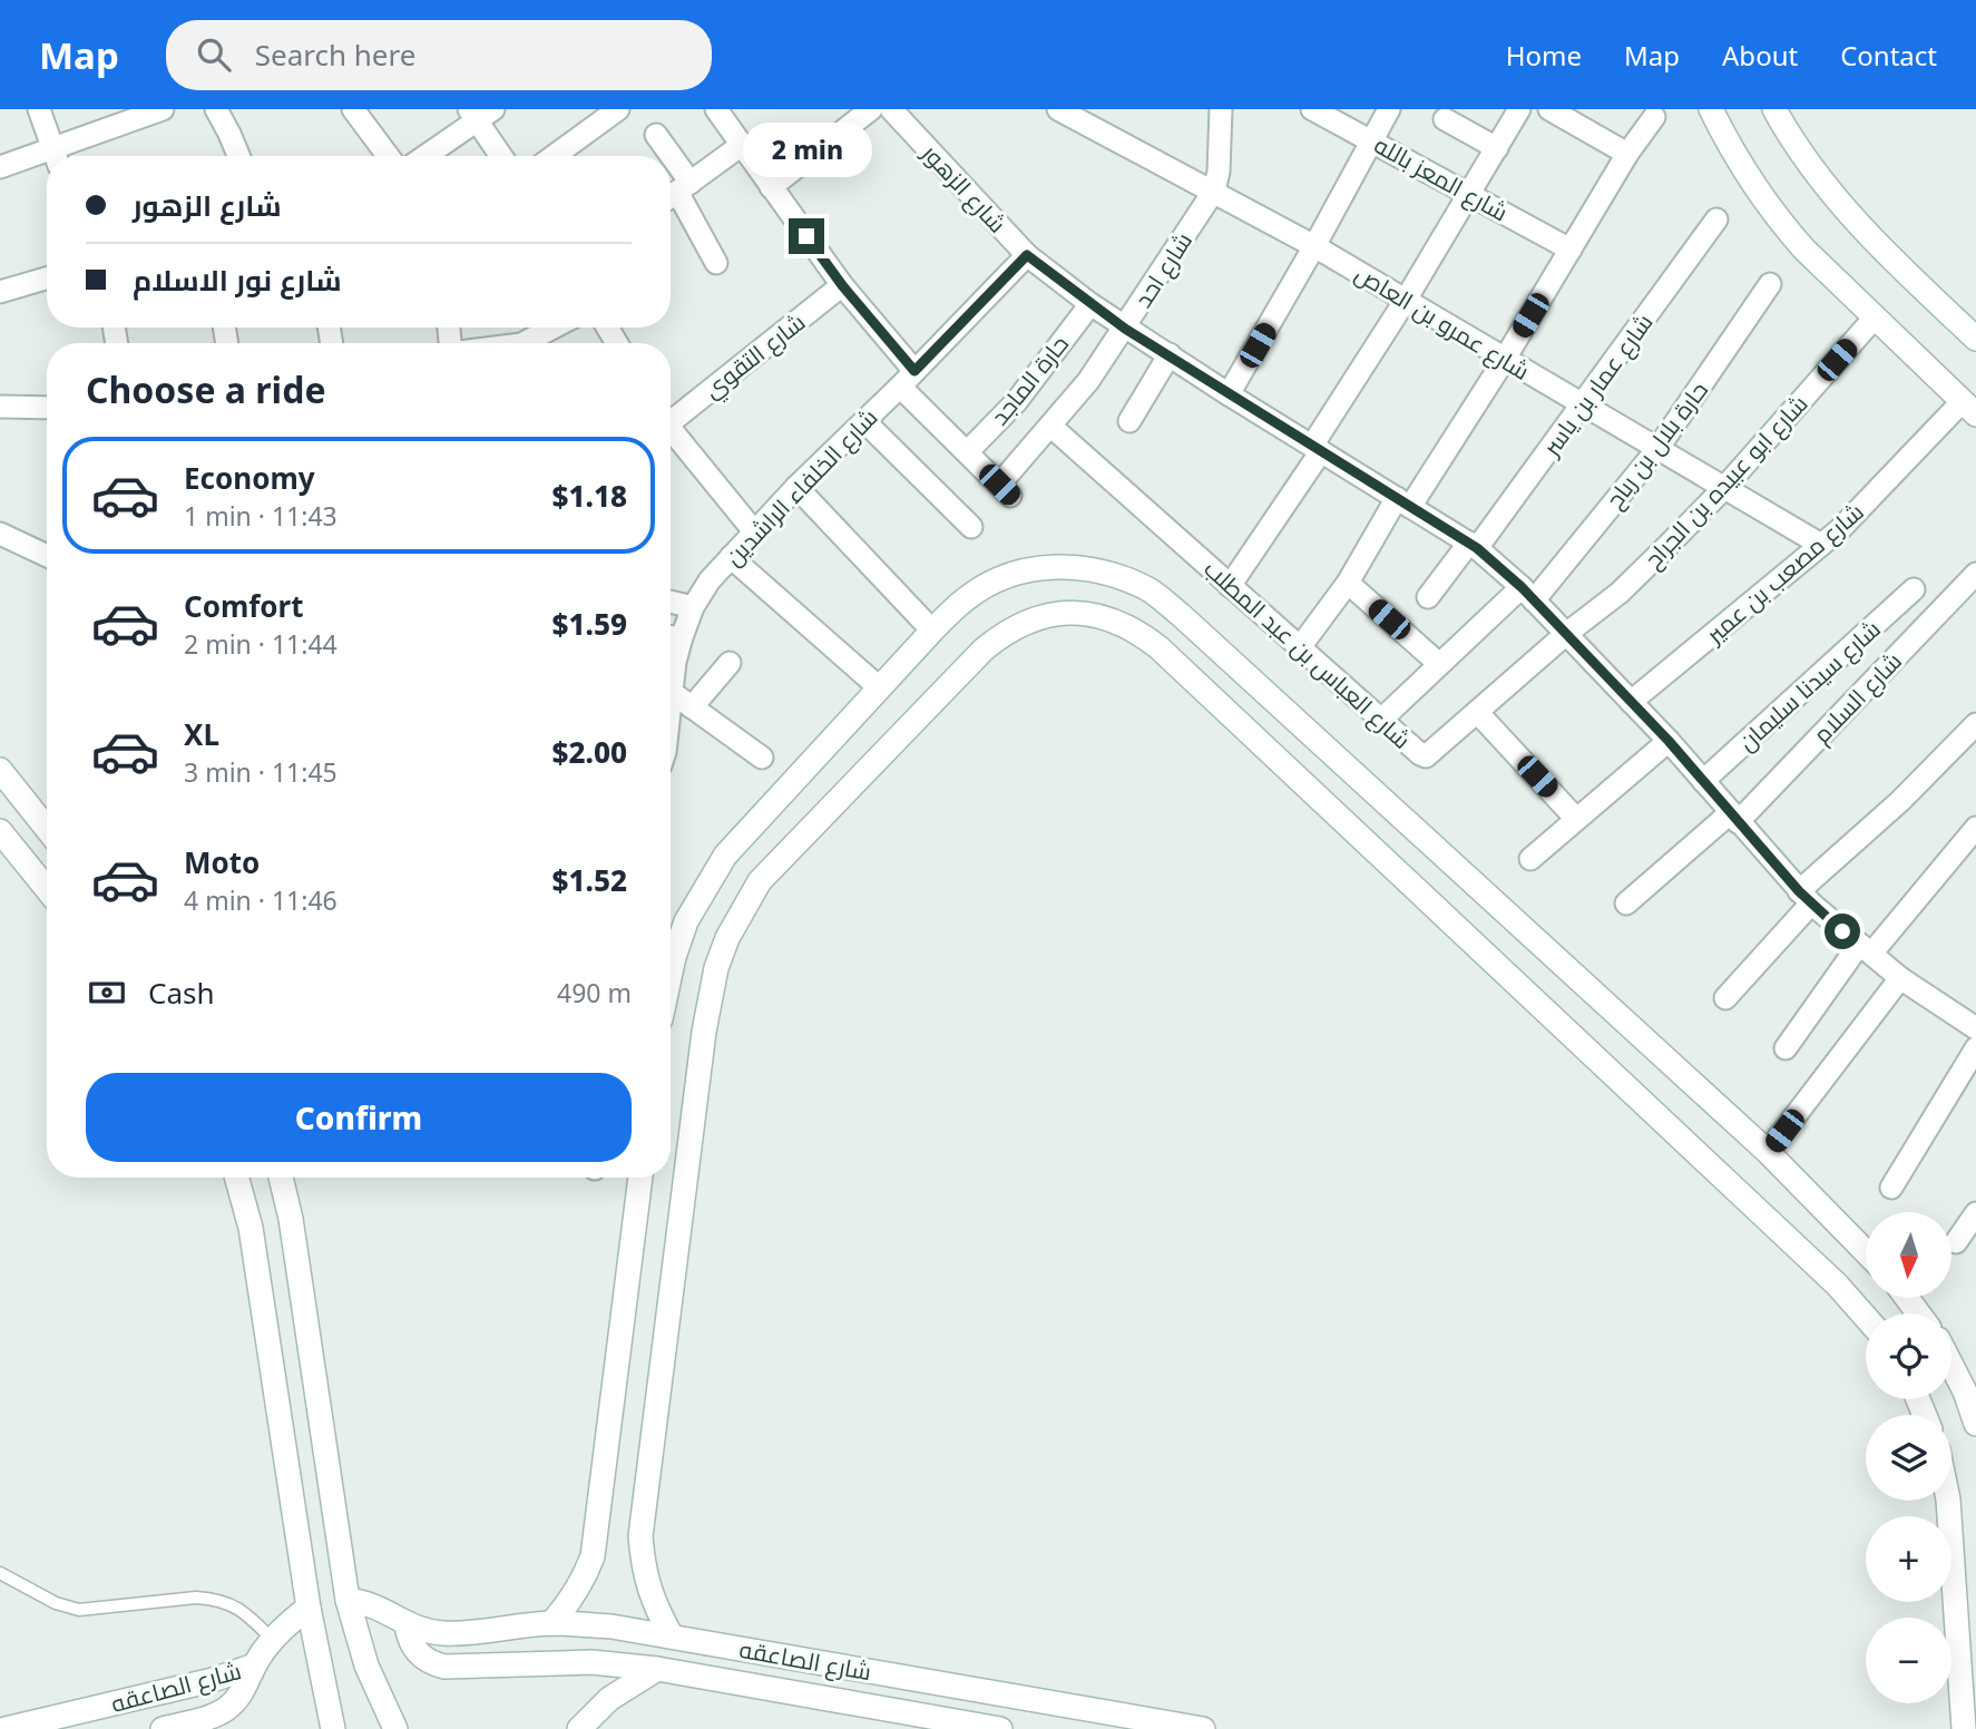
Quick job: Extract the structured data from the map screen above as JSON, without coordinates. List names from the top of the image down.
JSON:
{
  "streets": {
    "street": [
      "شارع المعز بالله",
      "شارع الزهور",
      "شارع احد",
      "شارع عمرو بن العاص",
      "شارع التقوي",
      "حارة الماجد",
      "شارع عمار بن ياسر",
      "حارة بلال بن رباح",
      "شارع ابو عبيده بن الجراح",
      "شارع الخلفاء الراشدين",
      "شارع مصعب بن عمير",
      "شارع العباس بن عبد المطلب",
      "شارع سيدنا سليمان",
      "شارع السلام",
      "شارع الصاعقه"
    ]
  },
  "crossings": [
    ["شارع الزهور", "شارع احد"],
    ["شارع الزهور", "حارة الماجد"],
    ["شارع الزهور", "شارع عمار بن ياسر"],
    ["شارع الزهور", "حارة بلال بن رباح"],
    ["شارع الزهور", "شارع ابو عبيده بن الجراح"],
    ["شارع الزهور", "شارع الخلفاء الراشدين"],
    ["شارع الزهور", "شارع مصعب بن عمير"],
    ["شارع الزهور", "شارع العباس بن عبد المطلب"],
    ["شارع الزهور", "شارع سيدنا سليمان"],
    ["شارع الزهور", "شارع السلام"],
    ["شارع احد", "شارع عمرو بن العاص"],
    ["شارع احد", "حارة الماجد"],
    ["شارع احد", "شارع العباس بن عبد المطلب"],
    ["شارع عمرو بن العاص", "شارع عمار بن ياسر"],
    ["شارع عمرو بن العاص", "حارة بلال بن رباح"],
    ["شارع عمرو بن العاص", "شارع ابو عبيده بن الجراح"],
    ["شارع عمرو بن العاص", "شارع مصعب بن عمير"],
    ["حارة بلال بن رباح", "شارع العباس بن عبد المطلب"],
    ["شارع ابو عبيده بن الجراح", "شارع العباس بن عبد المطلب"]
  ],
  "north": "bottom",
  "page": {
    "header": "Map",
    "search": "Search here",
    "nav": [
      "Home",
      "Map",
      "About",
      "Contact"
    ],
    "bubble": "2 min",
    "banner": ["شارع الزهور", "شارع نور الاسلام"],
    "heading": "Choose a ride",
    "list": [
      {
        "name": "Economy",
        "note": "1 min · 11:43",
        "value": "$1.18"
      },
      {
        "name": "Comfort",
        "note": "2 min · 11:44",
        "value": "$1.59"
      },
      {
        "name": "XL",
        "note": "3 min · 11:45",
        "value": "$2.00"
      },
      {
        "name": "Moto",
        "note": "4 min · 11:46",
        "value": "$1.52"
      }
    ],
    "pay": ["Cash", "490 m"],
    "buttons": "Confirm",
    "map_buttons": ["+", "−"]
  }
}
